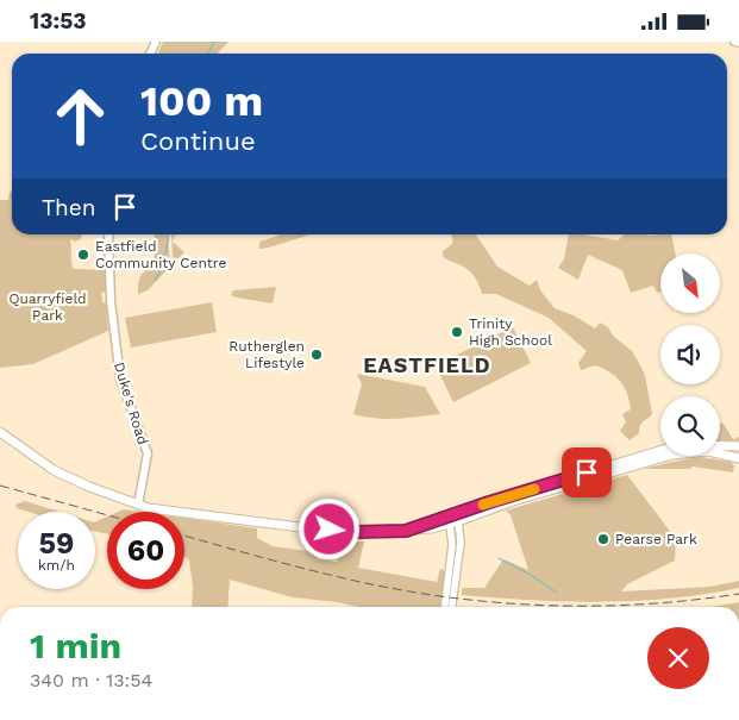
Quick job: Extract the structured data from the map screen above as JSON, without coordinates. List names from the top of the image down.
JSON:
{
  "streets": {
    "main road": ["Duke's Road"]
  },
  "districts": ["EASTFIELD"],
  "parks": ["Quarryfield Park"],
  "places": [
    "Eastfield Community Centre",
    "Trinity High School",
    "Rutherglen Lifestyle",
    "Pearse Park"
  ],
  "north": "bottom right",
  "page": {
    "status": "13:53",
    "turn": ["100 m", "Continue"],
    "then": "Then",
    "speed": "59 km/h",
    "limit": "60",
    "heading": ["1 min", "340 m · 13:54"]
  }
}
